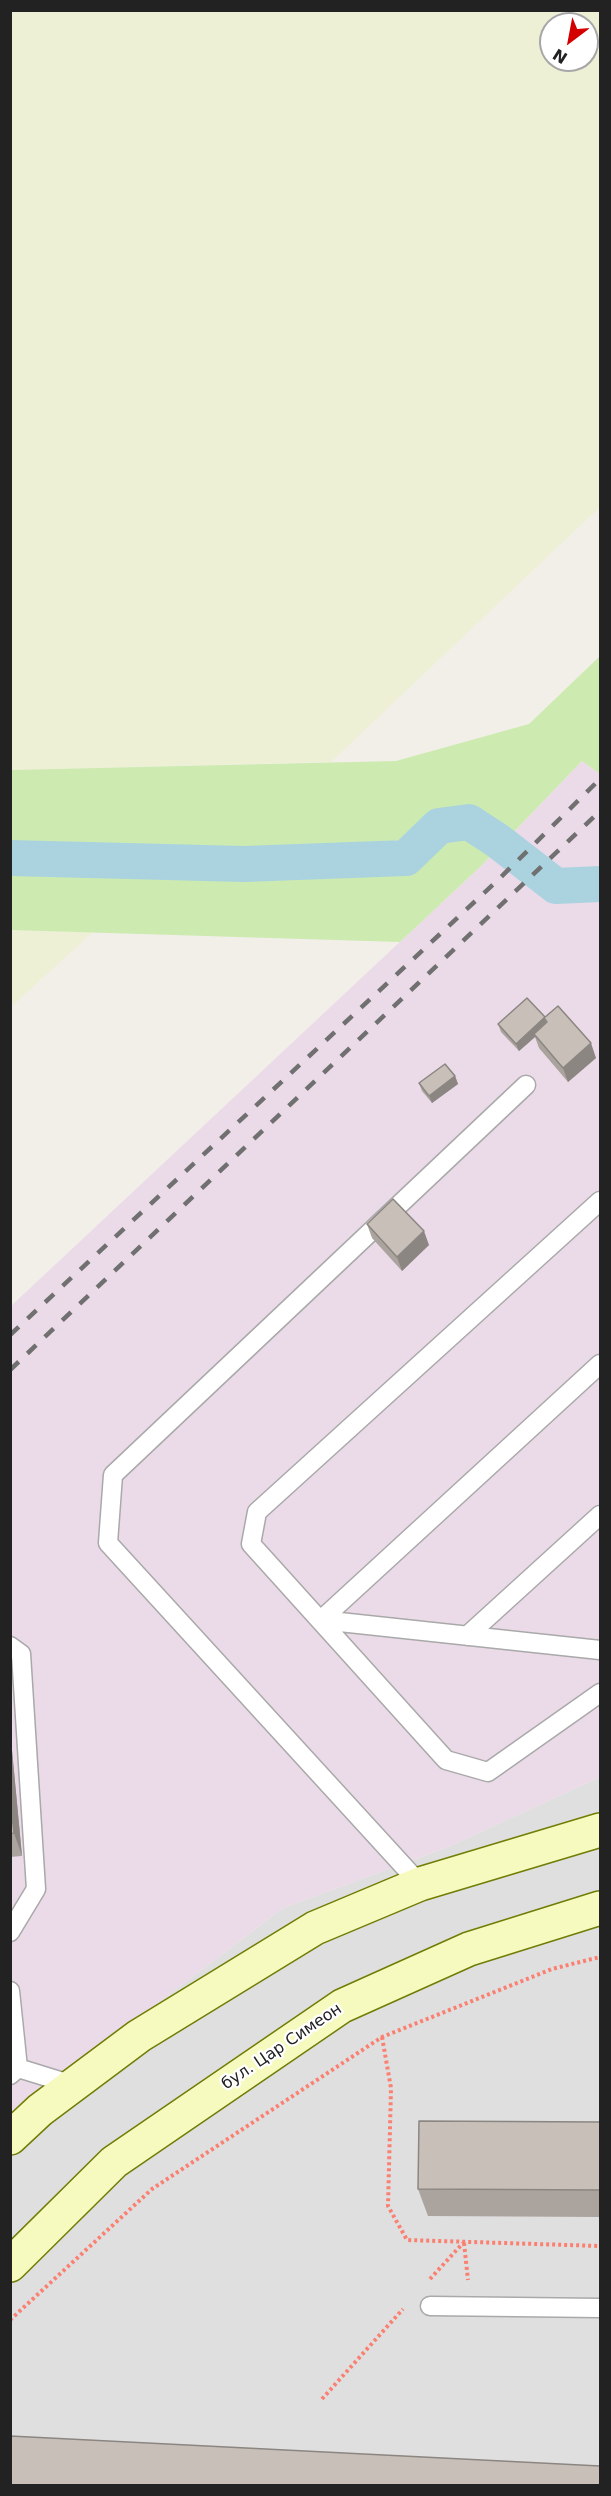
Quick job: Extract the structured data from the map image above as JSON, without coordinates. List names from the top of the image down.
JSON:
{
  "streets": {
    "main road": ["бул. Цар Симеон"]
  },
  "north": "bottom left"
}
